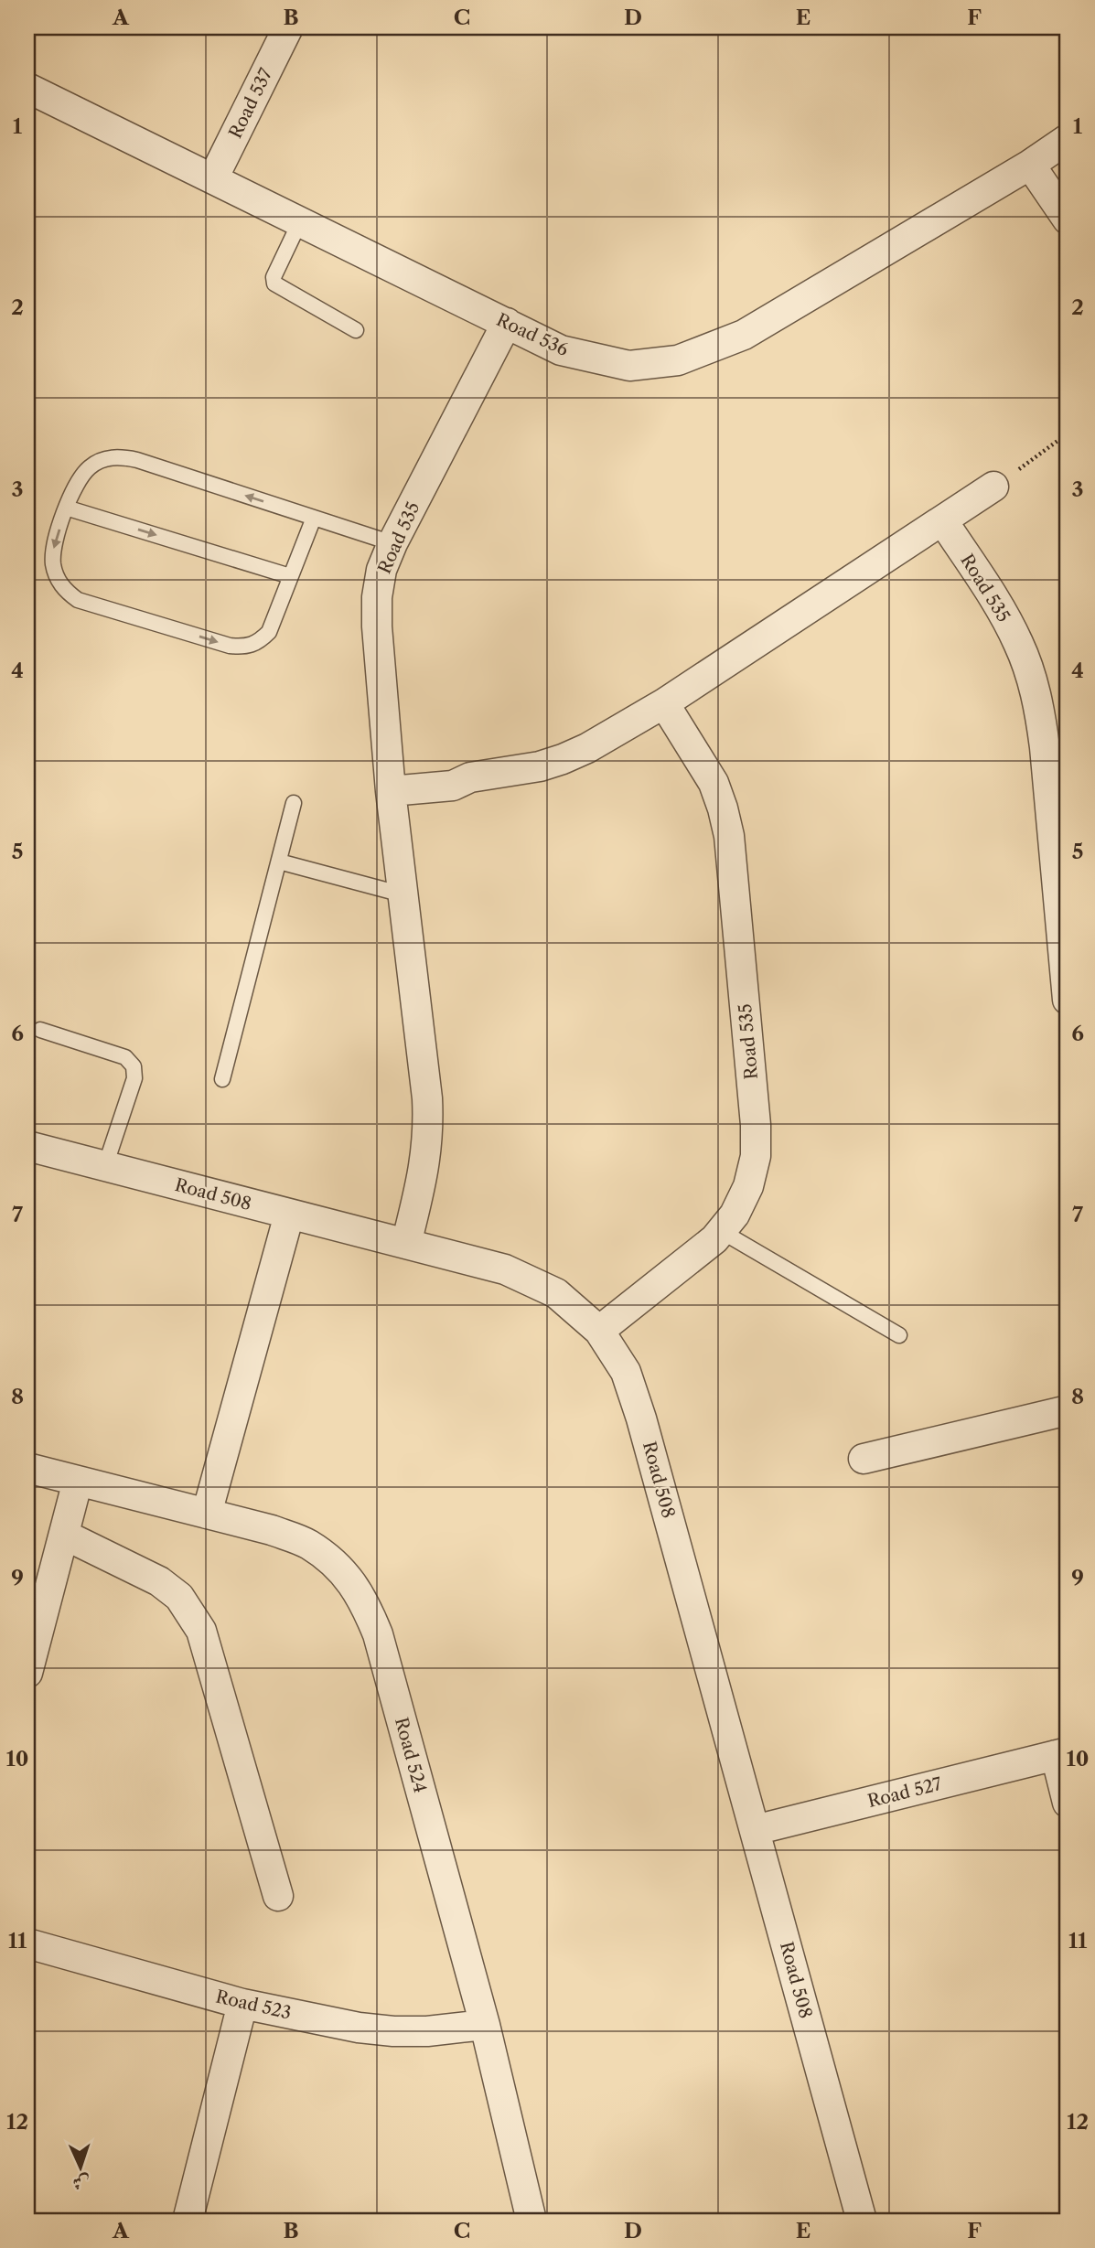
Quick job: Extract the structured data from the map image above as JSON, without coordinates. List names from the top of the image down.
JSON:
{
  "streets": {
    "street": [
      "Road 537",
      "Road 536",
      "Road 535",
      "Road 508",
      "Road 524",
      "Road 527",
      "Road 523"
    ]
  },
  "crossings": [
    ["Road 537", "Road 536"],
    ["Road 536", "Road 535"],
    ["Road 535", "Road 508"],
    ["Road 508", "Road 527"],
    ["Road 524", "Road 523"]
  ],
  "north": "bottom",
  "grid": {
    "columns": [
      "A",
      "B",
      "C",
      "D",
      "E",
      "F"
    ],
    "rows": [
      "1",
      "2",
      "3",
      "4",
      "5",
      "6",
      "7",
      "8",
      "9",
      "10",
      "11",
      "12"
    ]
  }
}
